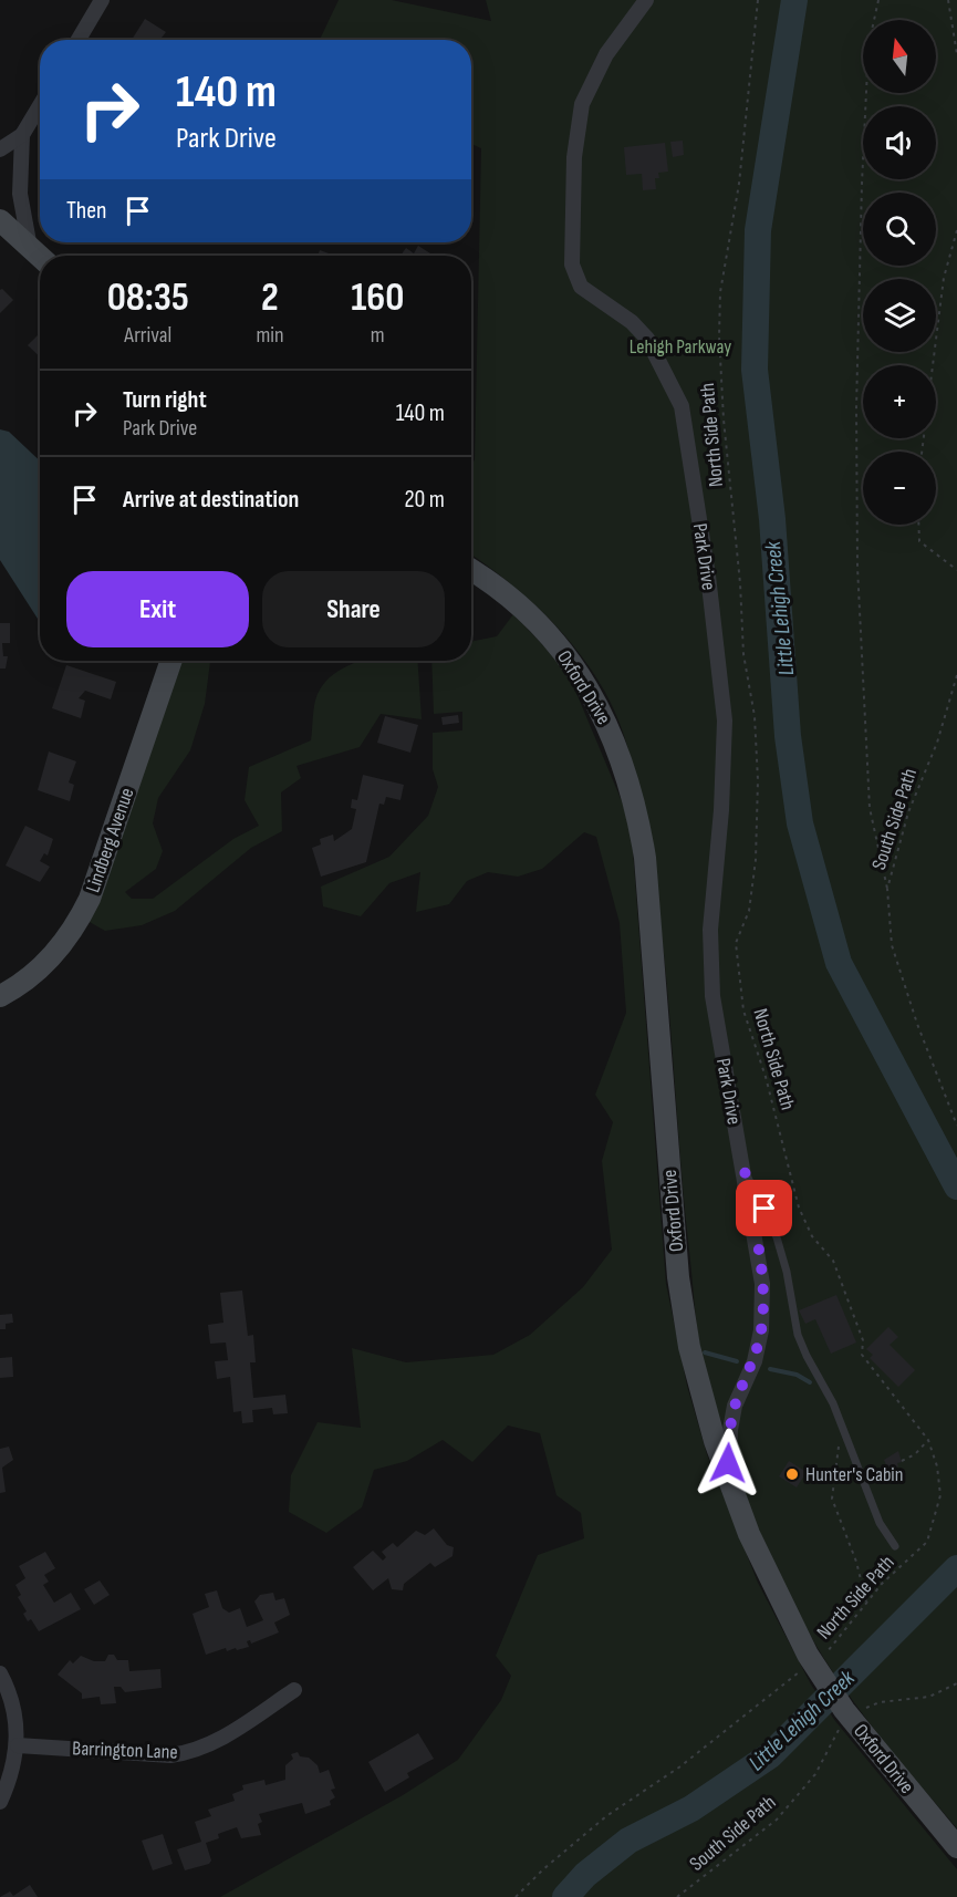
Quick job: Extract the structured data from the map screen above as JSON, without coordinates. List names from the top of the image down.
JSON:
{
  "streets": {
    "main road": ["Oxford Drive", "Lindberg Avenue"],
    "street": ["Park Drive", "Barrington Lane"],
    "path": ["North Side Path", "South Side Path"]
  },
  "crossings": [
    ["Park Drive", "Oxford Drive"]
  ],
  "water": ["Little Lehigh Creek"],
  "parks": ["Lehigh Parkway"],
  "places": ["Hunter's Cabin"],
  "north": "top",
  "page": {
    "map_buttons": ["+", "−"],
    "turn": ["140 m", "Park Drive"],
    "then": "Then",
    "eta": [
      "08:35",
      "Arrival",
      "2",
      "min",
      "160",
      "m"
    ],
    "list": [
      {
        "name": "Turn right",
        "note": "Park Drive",
        "value": "140 m"
      },
      {
        "name": "Arrive at destination",
        "value": "20 m"
      }
    ],
    "buttons": ["Exit", "Share"]
  }
}
